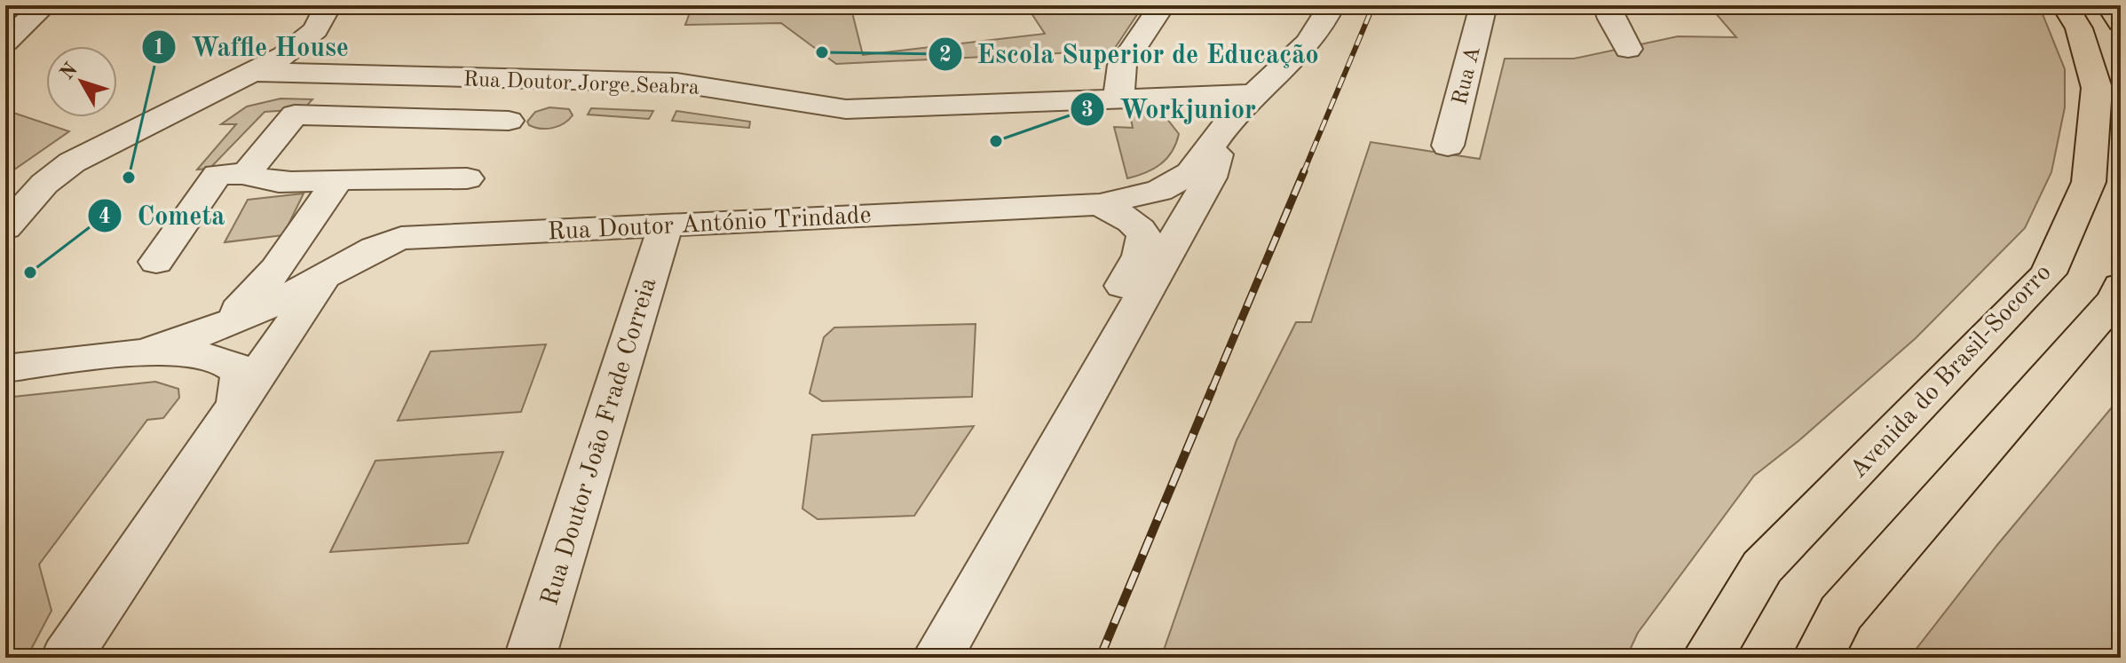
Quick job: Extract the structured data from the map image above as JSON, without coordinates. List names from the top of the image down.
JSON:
{
  "streets": {
    "main road": ["Avenida do Brasil-Socorro"],
    "street": [
      "Rua A",
      "Rua Doutor Jorge Seabra",
      "Rua Doutor António Trindade",
      "Rua Doutor João Frade Correia"
    ]
  },
  "crossings": [
    ["Rua Doutor Jorge Seabra", "Rua Doutor António Trindade"],
    ["Rua Doutor António Trindade", "Rua Doutor João Frade Correia"]
  ],
  "places": [
    "Escola Superior de Educação",
    "Workjunior",
    "Waffle House",
    "Cometa"
  ],
  "north": "top left"
}
